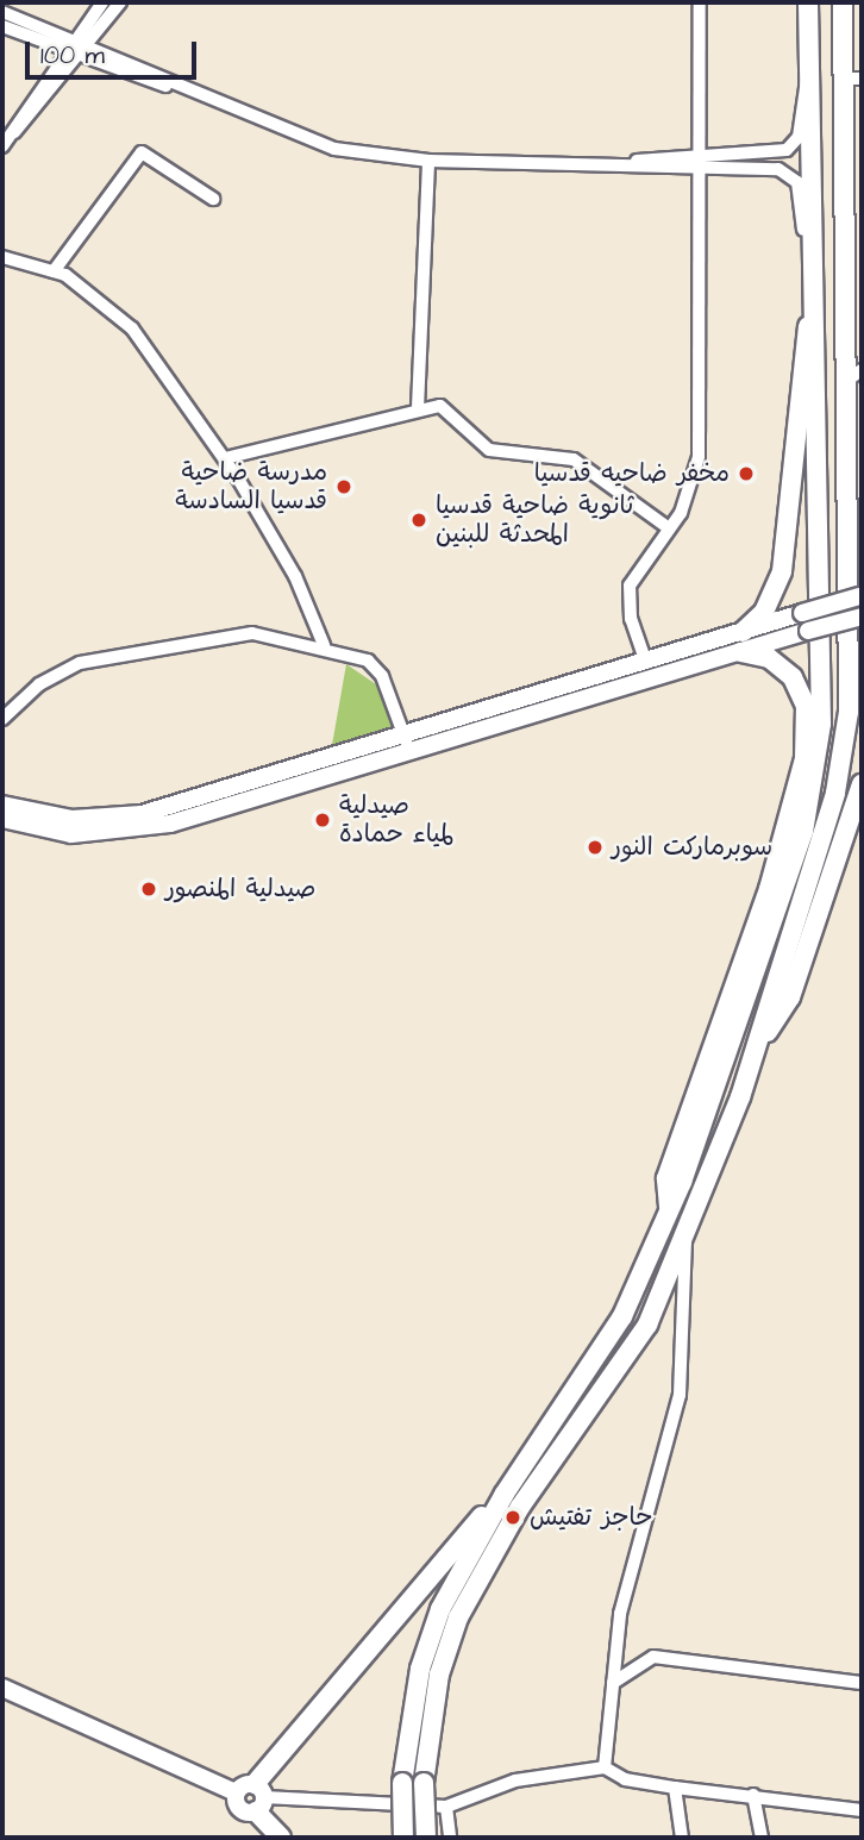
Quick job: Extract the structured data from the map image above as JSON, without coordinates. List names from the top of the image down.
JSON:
{
  "places": [
    "مخفر ضاحيه قدسيا",
    "مدرسة ضاحية قدسيا السادسة",
    "ثانوية ضاحية قدسيا المحدثة للبنين",
    "صيدلية لمياء حمادة",
    "سوبرماركت النور",
    "صيدلية المنصور",
    "حاجز تفتيش"
  ],
  "scale_bar": "100 m"
}
